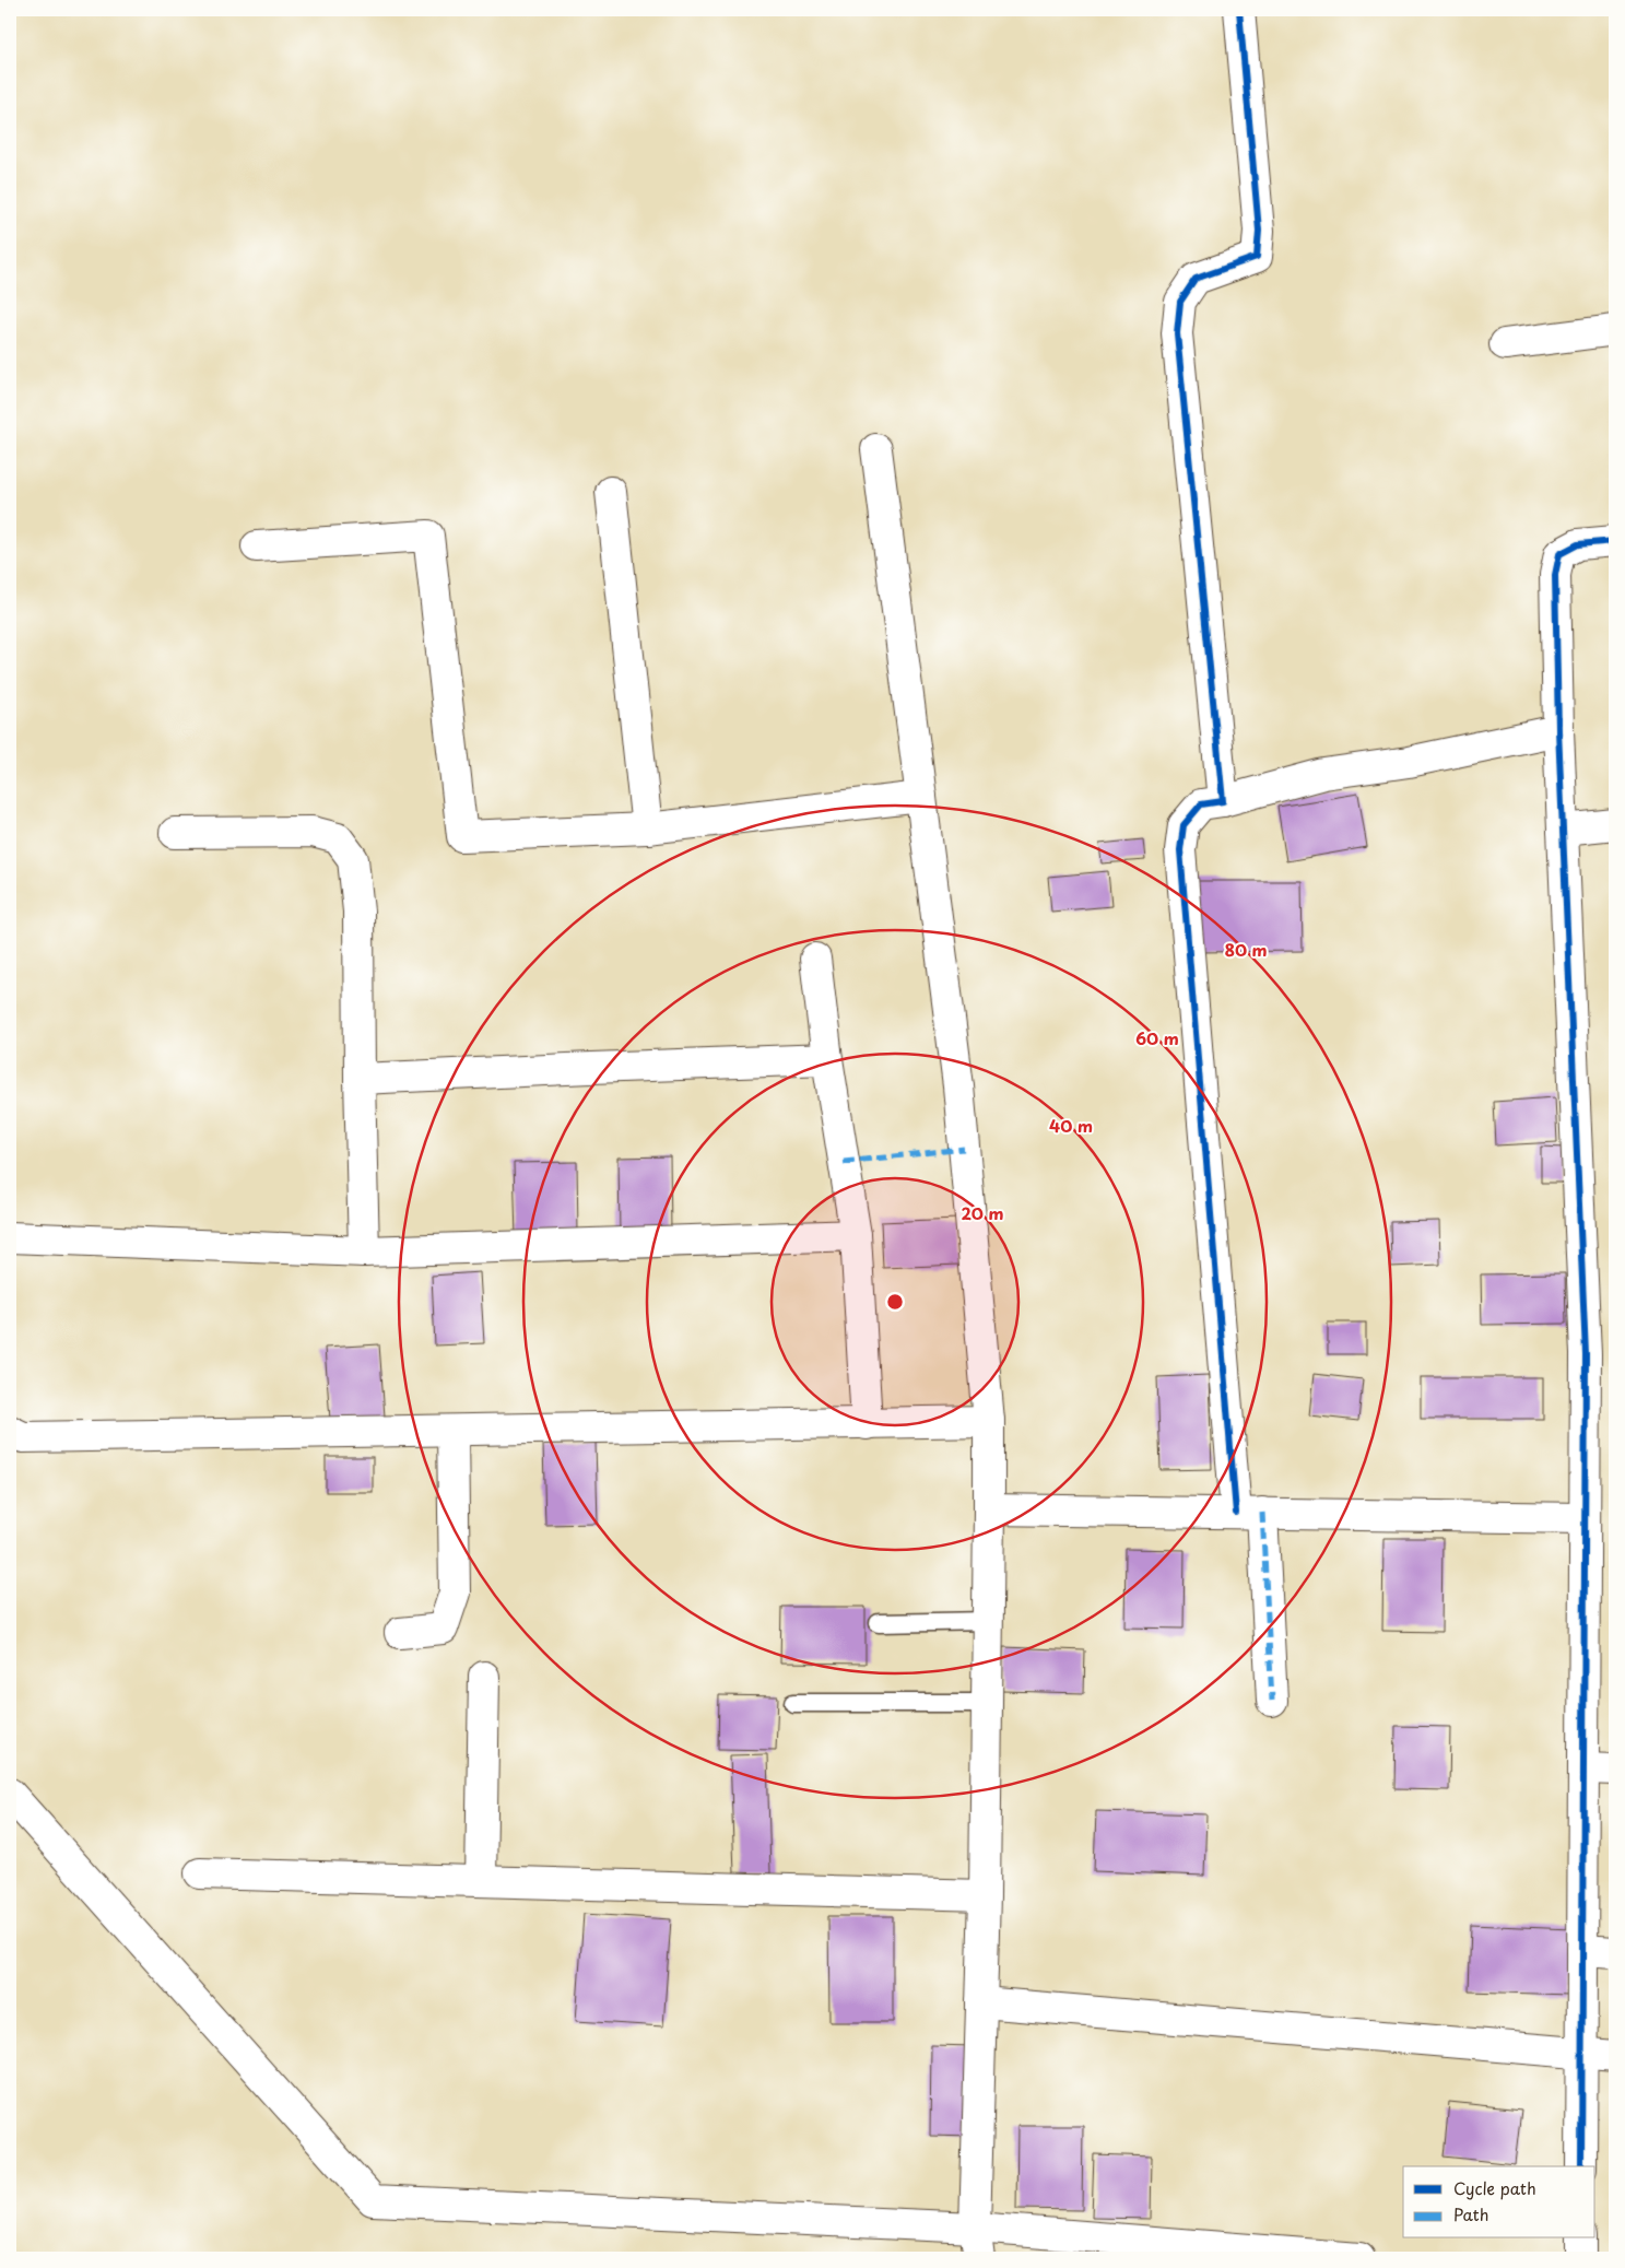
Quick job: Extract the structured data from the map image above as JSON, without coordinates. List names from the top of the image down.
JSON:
{
  "legend": ["Cycle path", "Path"],
  "rings": [
    "80 m",
    "60 m",
    "40 m",
    "20 m"
  ]
}
